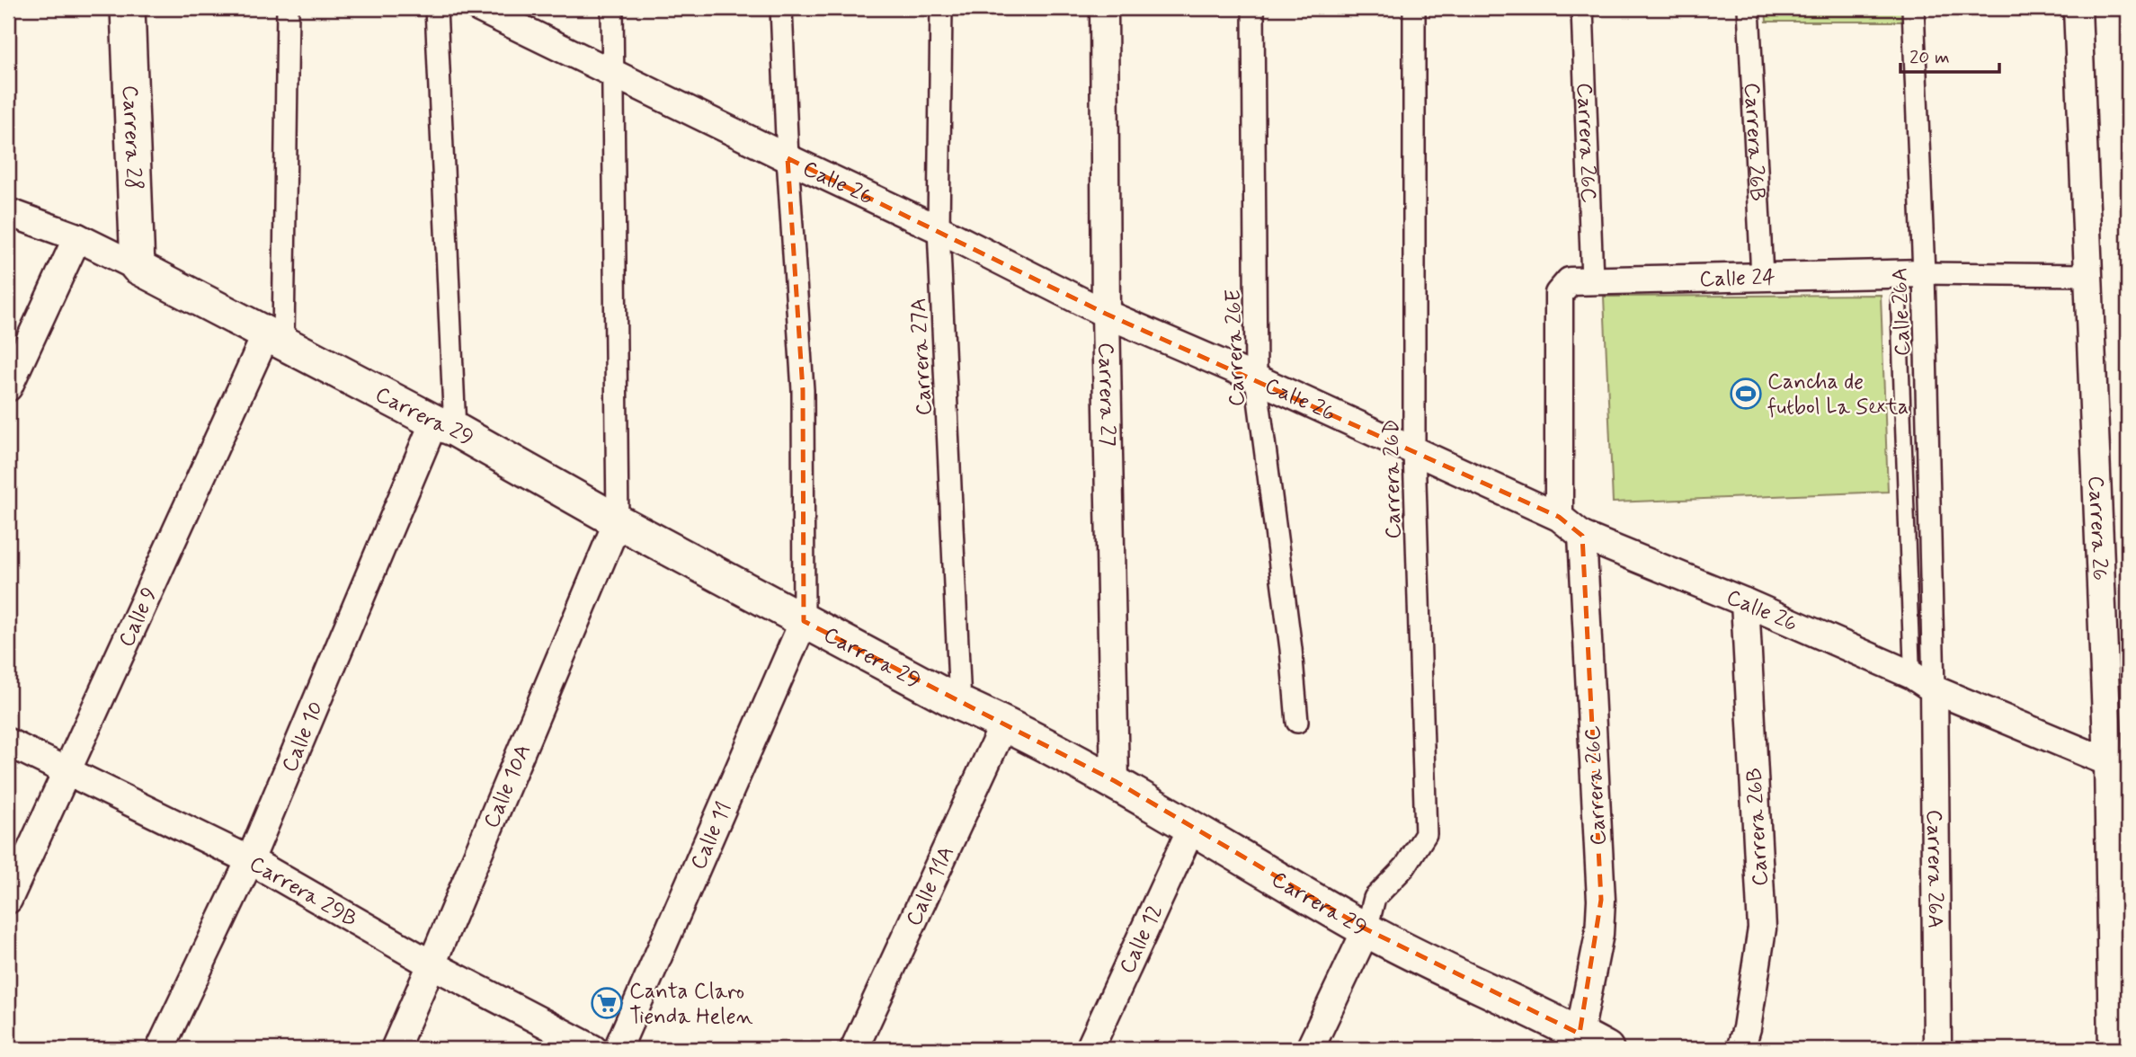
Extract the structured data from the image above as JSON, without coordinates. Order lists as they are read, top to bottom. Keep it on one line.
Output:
{"streets":{"street":["Carrera 28","Carrera 26B","Carrera 26C","Calle 26","Calle 24","Calle 26A","Carrera 26E","Carrera 27A","Carrera 27","Carrera 29","Carrera 26D","Carrera 26","Calle 9","Calle 10","Calle 10A","Calle 11","Carrera 26A","Calle 11A","Carrera 29B","Calle 12"]},"crossings":[["Carrera 28","Carrera 29"],["Carrera 26B","Calle 26"],["Carrera 26B","Calle 24"],["Carrera 26C","Calle 26"],["Carrera 26C","Calle 24"],["Carrera 26C","Carrera 29"],["Calle 26","Calle 24"],["Calle 26","Calle 26A"],["Calle 26","Carrera 26E"],["Calle 26","Carrera 27A"],["Calle 26","Carrera 27"],["Calle 26","Carrera 26D"],["Calle 26","Carrera 26"],["Calle 26","Carrera 26A"],["Calle 24","Calle 26A"],["Calle 26A","Carrera 26A"],["Carrera 27A","Carrera 29"],["Carrera 27","Carrera 29"],["Carrera 29","Carrera 26D"],["Carrera 29","Calle 9"],["Carrera 29","Calle 10"],["Carrera 29","Calle 10A"],["Carrera 29","Calle 11"],["Carrera 29","Calle 11A"],["Carrera 29","Calle 12"],["Calle 9","Carrera 29B"],["Calle 10","Carrera 29B"],["Calle 10A","Carrera 29B"]],"places":{"sports":["Cancha de futbol La Sexta"],"supermarket":["Canta Claro Tienda Helen"]},"scale_bar":"20 m"}
